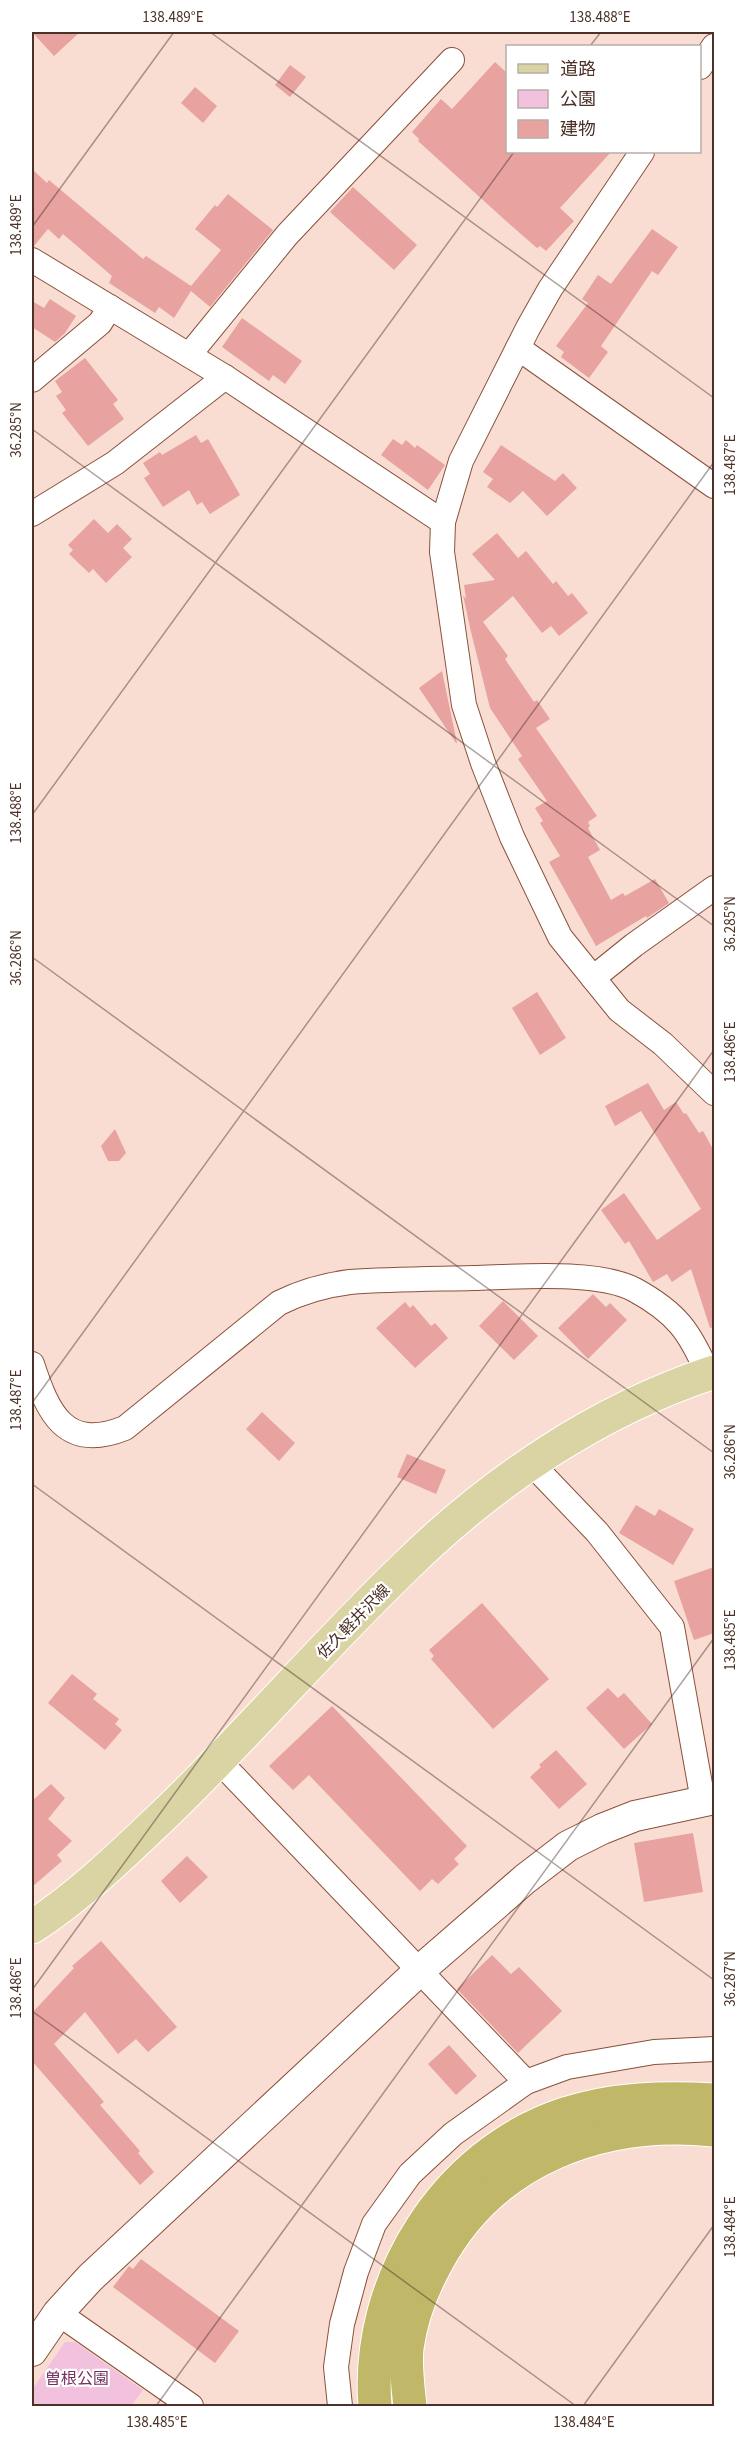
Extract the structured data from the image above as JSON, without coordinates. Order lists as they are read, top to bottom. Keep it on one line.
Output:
{"streets":{"main road":["佐久軽井沢線"]},"parks":["曽根公園"],"legend":["道路","公園","建物"],"coordinates":["138.489°E","138.488°E","36.285°N","138.487°E","36.286°N","138.486°E","138.485°E","36.287°N","138.484°E"]}
